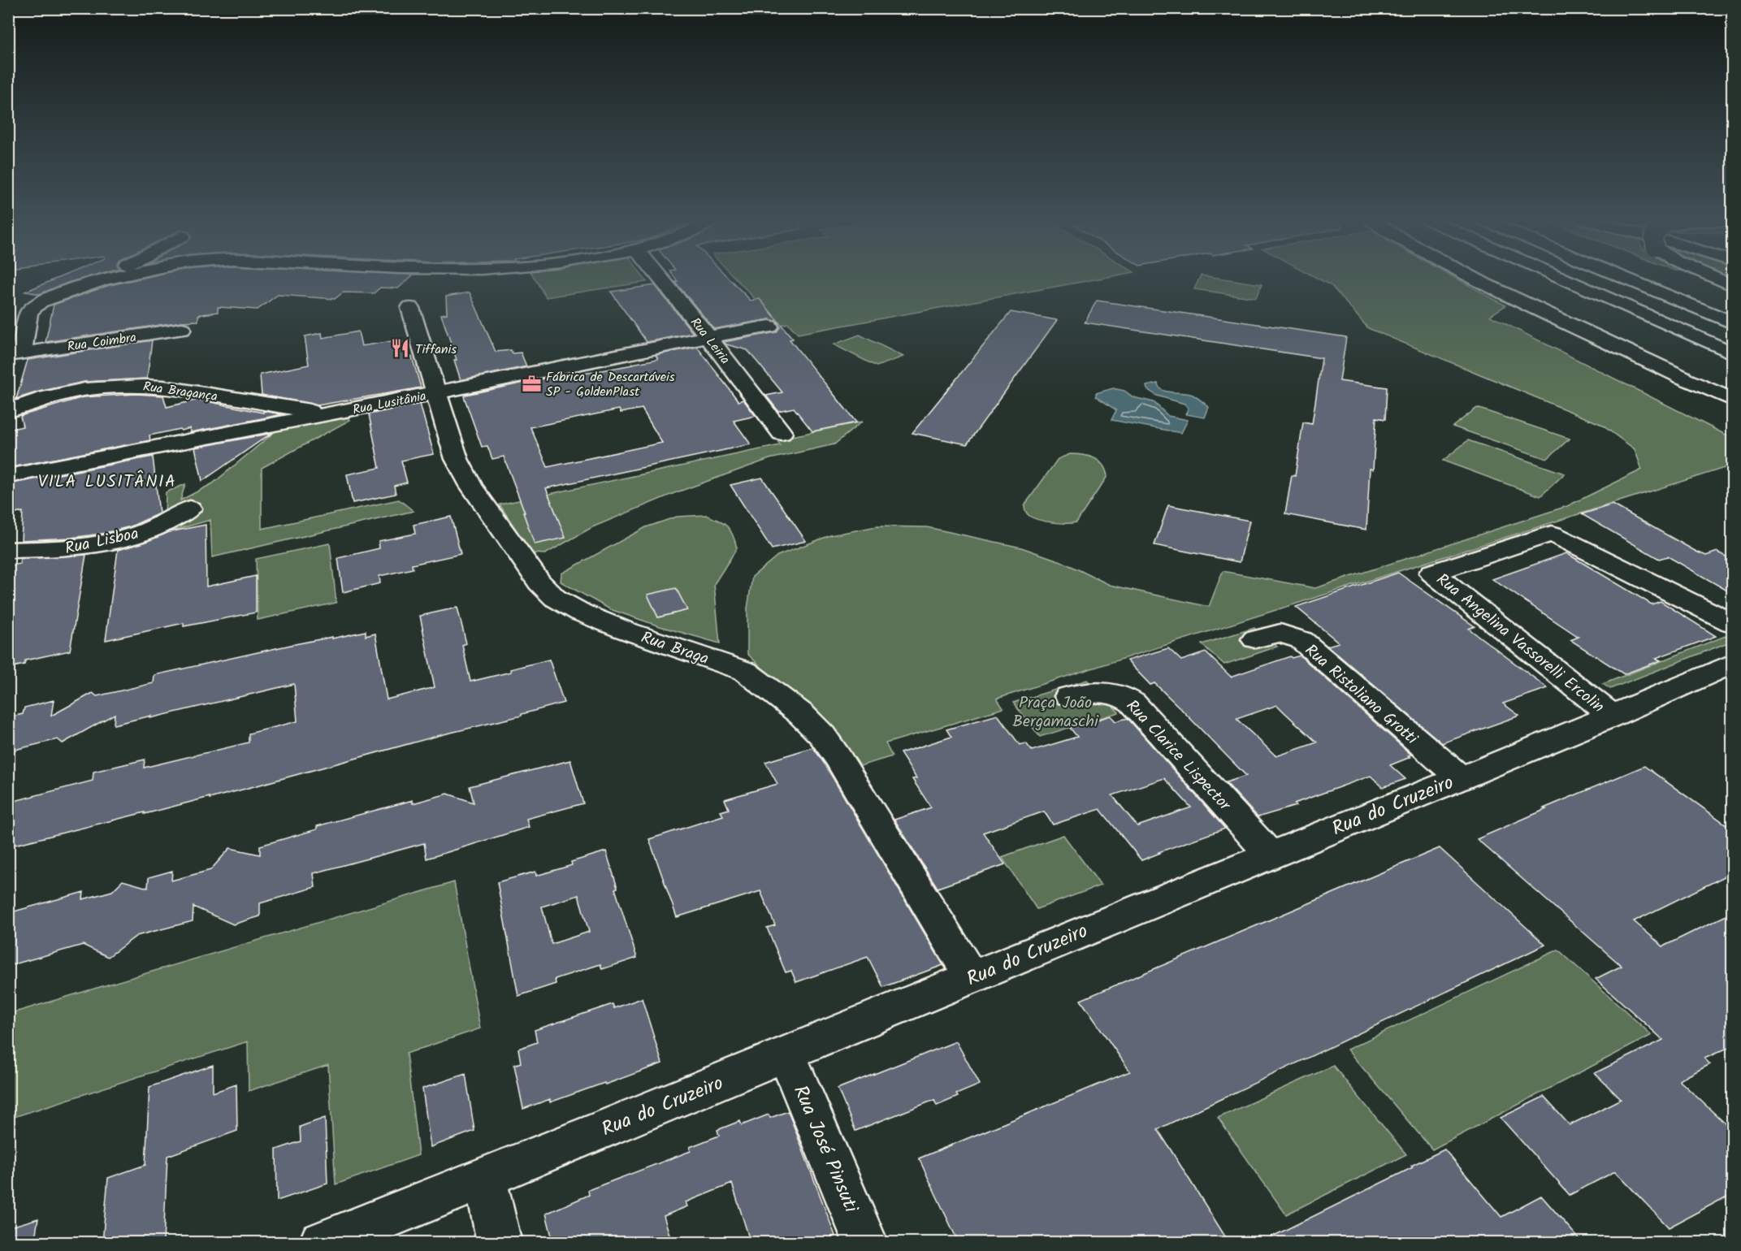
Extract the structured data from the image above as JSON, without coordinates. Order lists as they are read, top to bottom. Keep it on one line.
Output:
{"streets":{"main road":["Rua Leiria","Rua Coimbra","Rua Bragança","Rua Lusitânia","Rua Lisboa","Rua Angelina Vassorelli Ercolin","Rua Braga","Rua Ristoliano Grotti","Rua Clarice Lispector","Rua do Cruzeiro","Rua José Pinsuti"]},"crossings":[["Rua Leiria","Rua Lusitânia"],["Rua Bragança","Rua Lusitânia"],["Rua Lusitânia","Rua Braga"],["Rua Angelina Vassorelli Ercolin","Rua do Cruzeiro"],["Rua Braga","Rua do Cruzeiro"],["Rua Ristoliano Grotti","Rua do Cruzeiro"],["Rua Clarice Lispector","Rua do Cruzeiro"],["Rua do Cruzeiro","Rua José Pinsuti"]],"districts":["VILA LUSITÂNIA"],"parks":["Praça João Bergamaschi"],"places":{"restaurant":["Tiffanis"],"office":["Fábrica de Descartáveis SP - GoldenPlast"]}}
